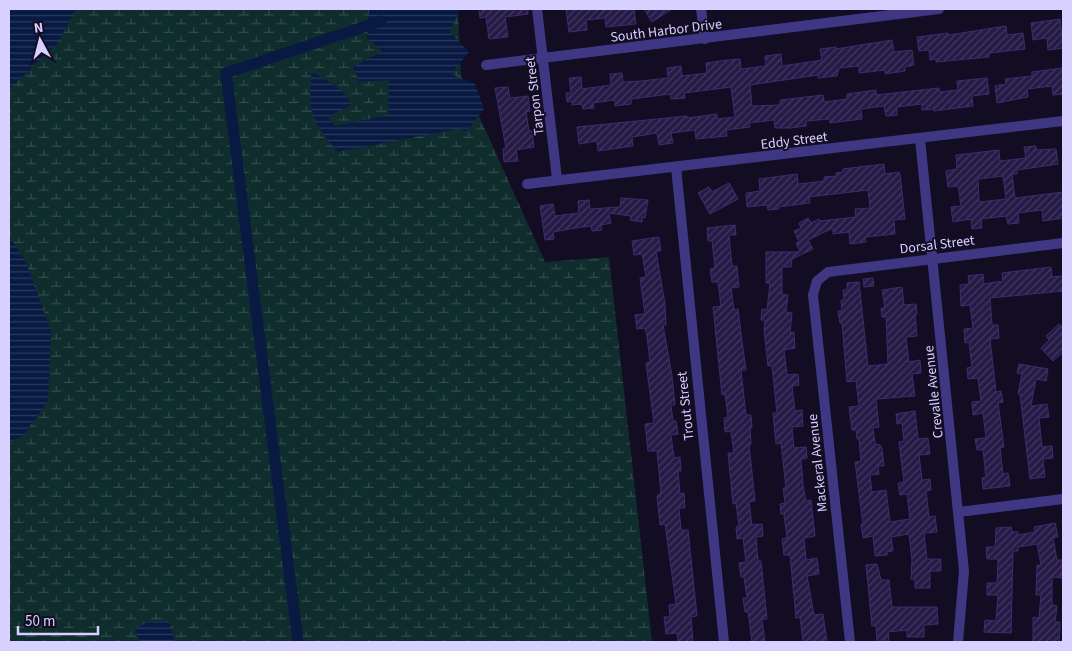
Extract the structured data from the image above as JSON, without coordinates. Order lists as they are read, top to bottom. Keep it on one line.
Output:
{"streets":{"street":["South Harbor Drive","Tarpon Street","Eddy Street","Dorsal Street","Crevalle Avenue","Trout Street","Mackeral Avenue"]},"crossings":[["South Harbor Drive","Tarpon Street"],["Tarpon Street","Eddy Street"],["Eddy Street","Crevalle Avenue"],["Eddy Street","Trout Street"],["Dorsal Street","Crevalle Avenue"],["Dorsal Street","Mackeral Avenue"]],"scale_bar":"50 m","north":"top"}
